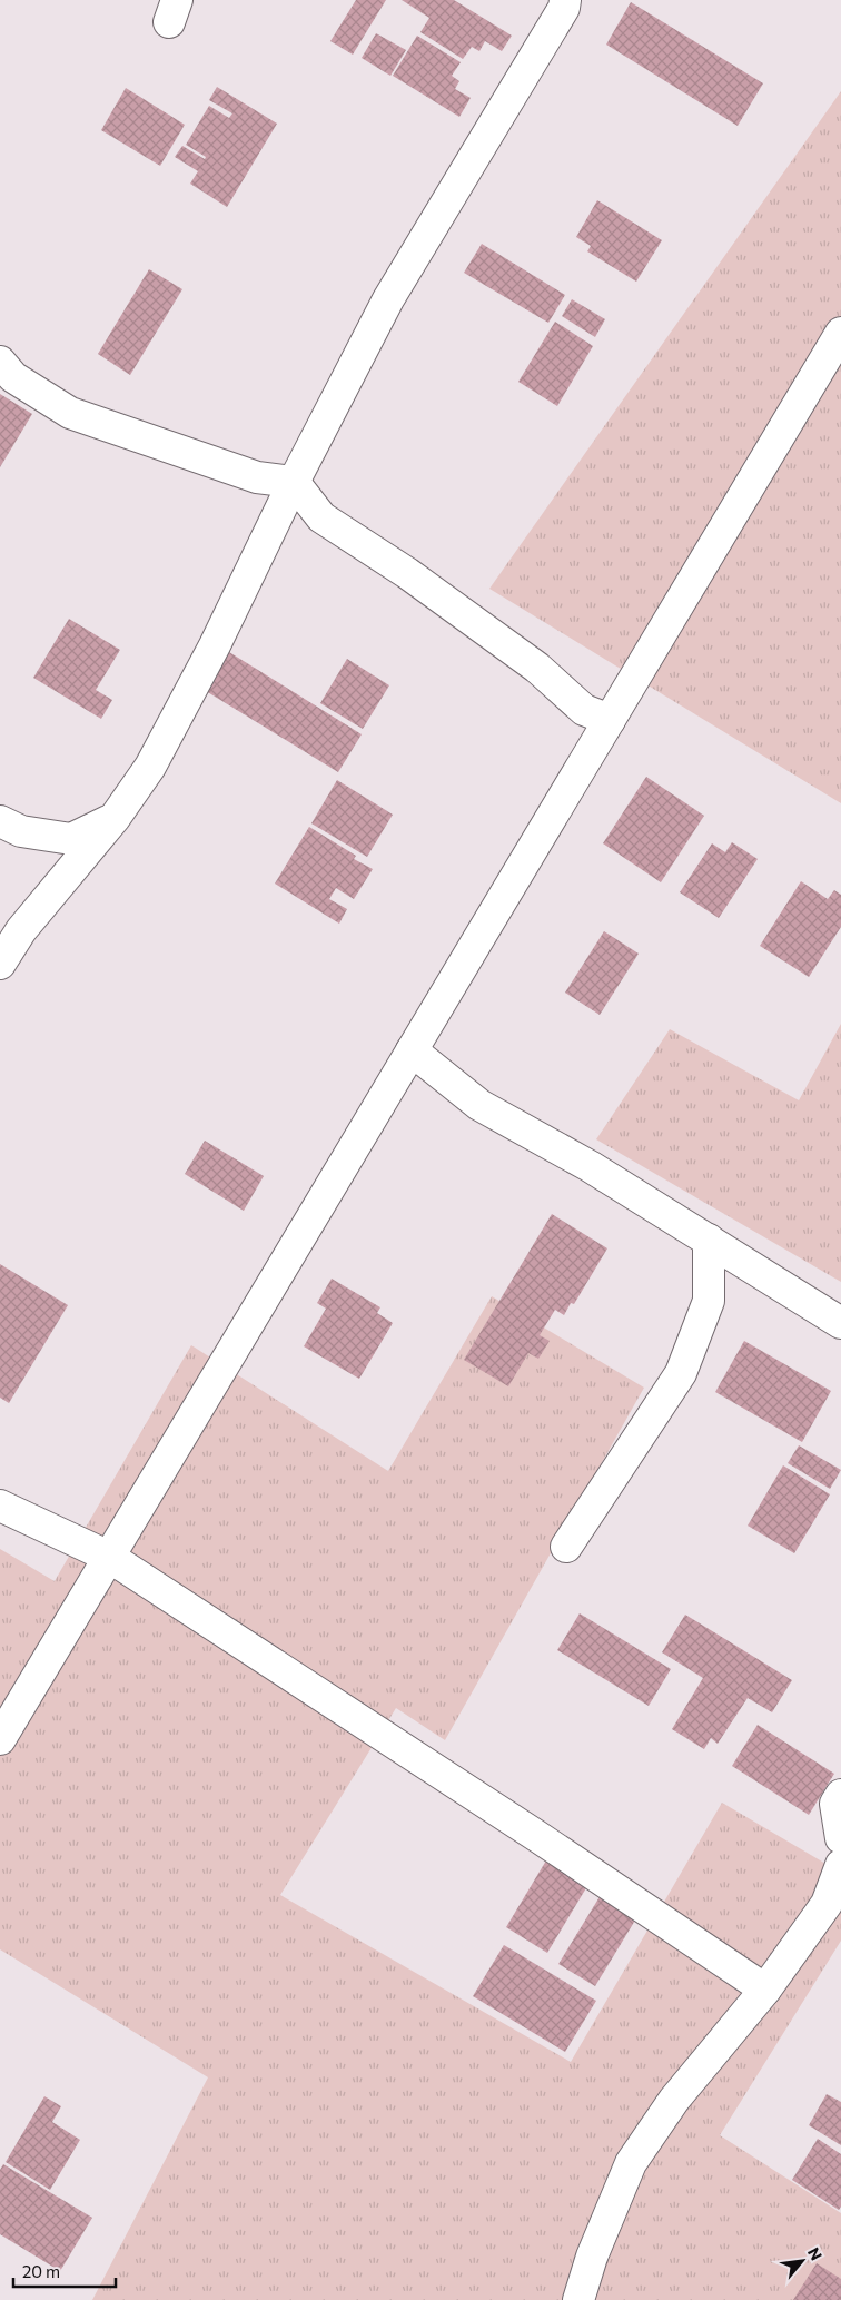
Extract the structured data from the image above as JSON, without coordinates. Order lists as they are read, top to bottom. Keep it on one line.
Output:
{"scale_bar":"20 m","north":"top right"}
